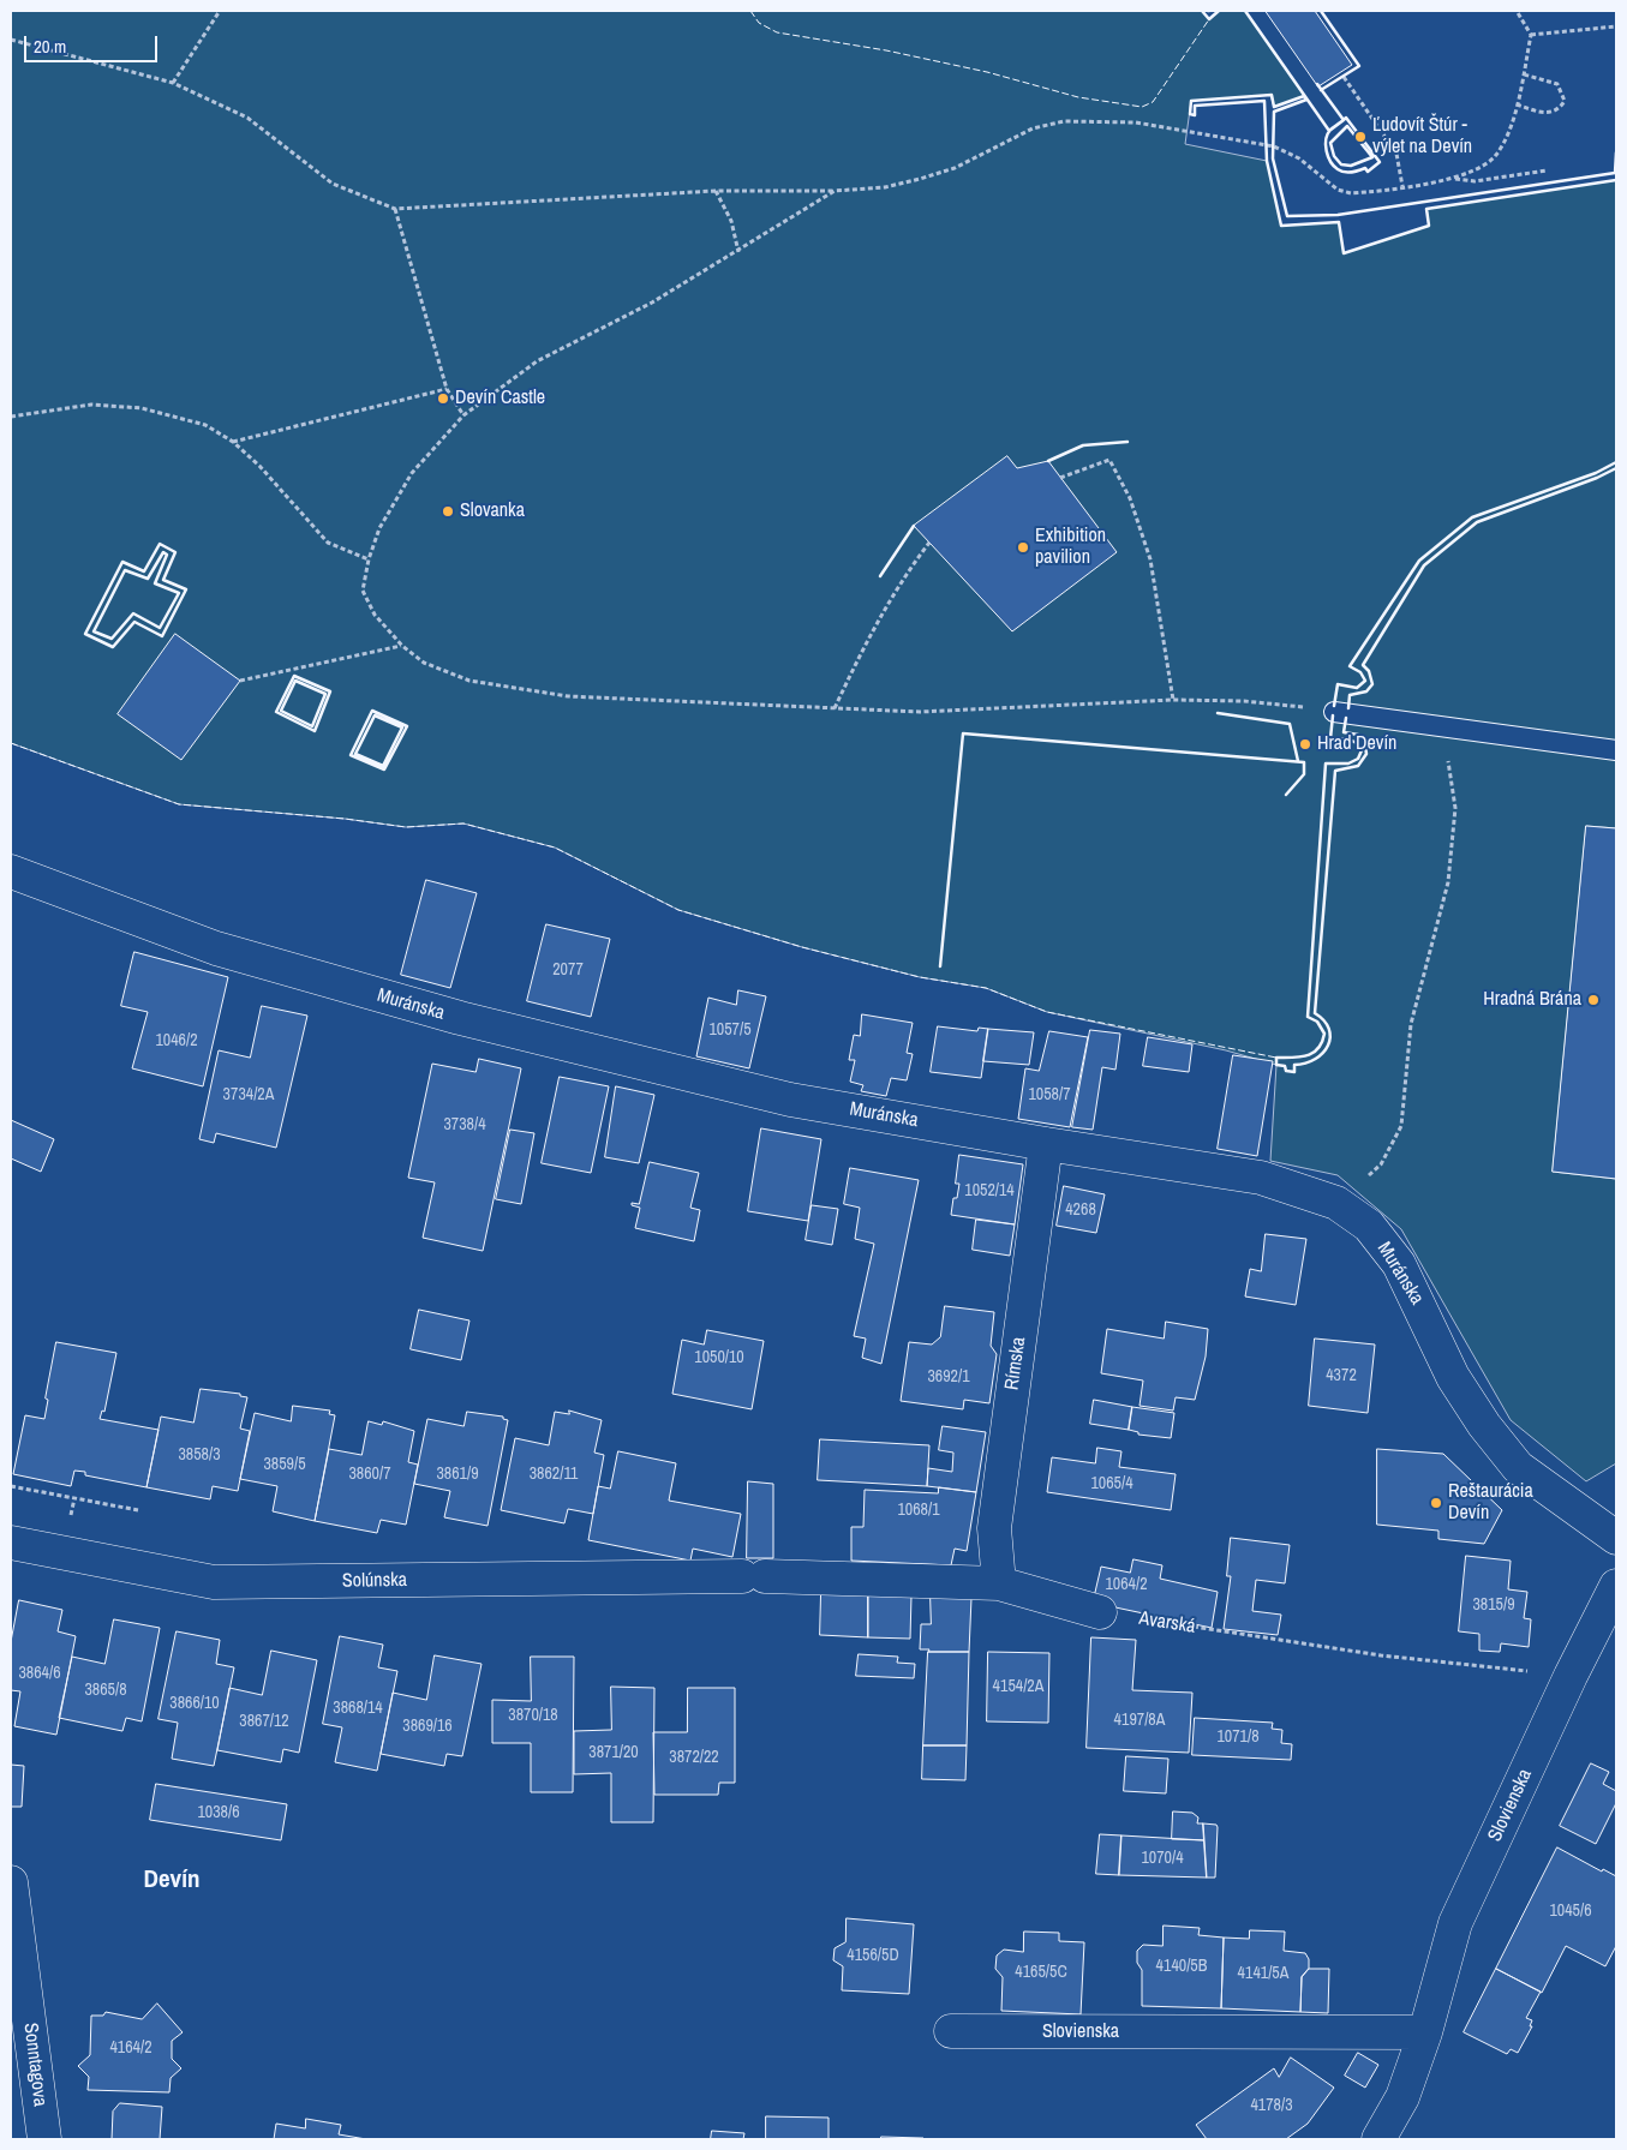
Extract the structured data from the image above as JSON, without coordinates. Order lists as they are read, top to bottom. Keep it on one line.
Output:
{"streets":{"street":["Muránska","Rímska","Solúnska","Slovienska","Sonntagova"],"path":["Avarská"]},"crossings":[["Muránska","Rímska"],["Rímska","Solúnska"],["Avarská","Slovienska"]],"districts":["Devín"],"places":["Ľudovít Štúr - výlet na Devín","Devín Castle","Slovanka","Exhibition pavilion","Hrad Devín","Hradná Brána","Reštaurácia Devín"],"house_numbers":["2077","1057/5","1046/2","3734/2A","1058/7","3738/4","1052/14","4268","1050/10","4372","3692/1","3858/3","3859/5","3860/7","3861/9","3862/11","1065/4","1068/1","1064/2","3815/9","3864/6","4154/2A","3865/8","3866/10","3868/14","3870/18","4197/8A","3867/12","3869/16","1071/8","3871/20","3872/22","1038/6","1070/4","1045/6","4156/5D","4140/5B","4165/5C","4141/5A","4164/2","4178/3"],"scale_bar":"20 m"}
